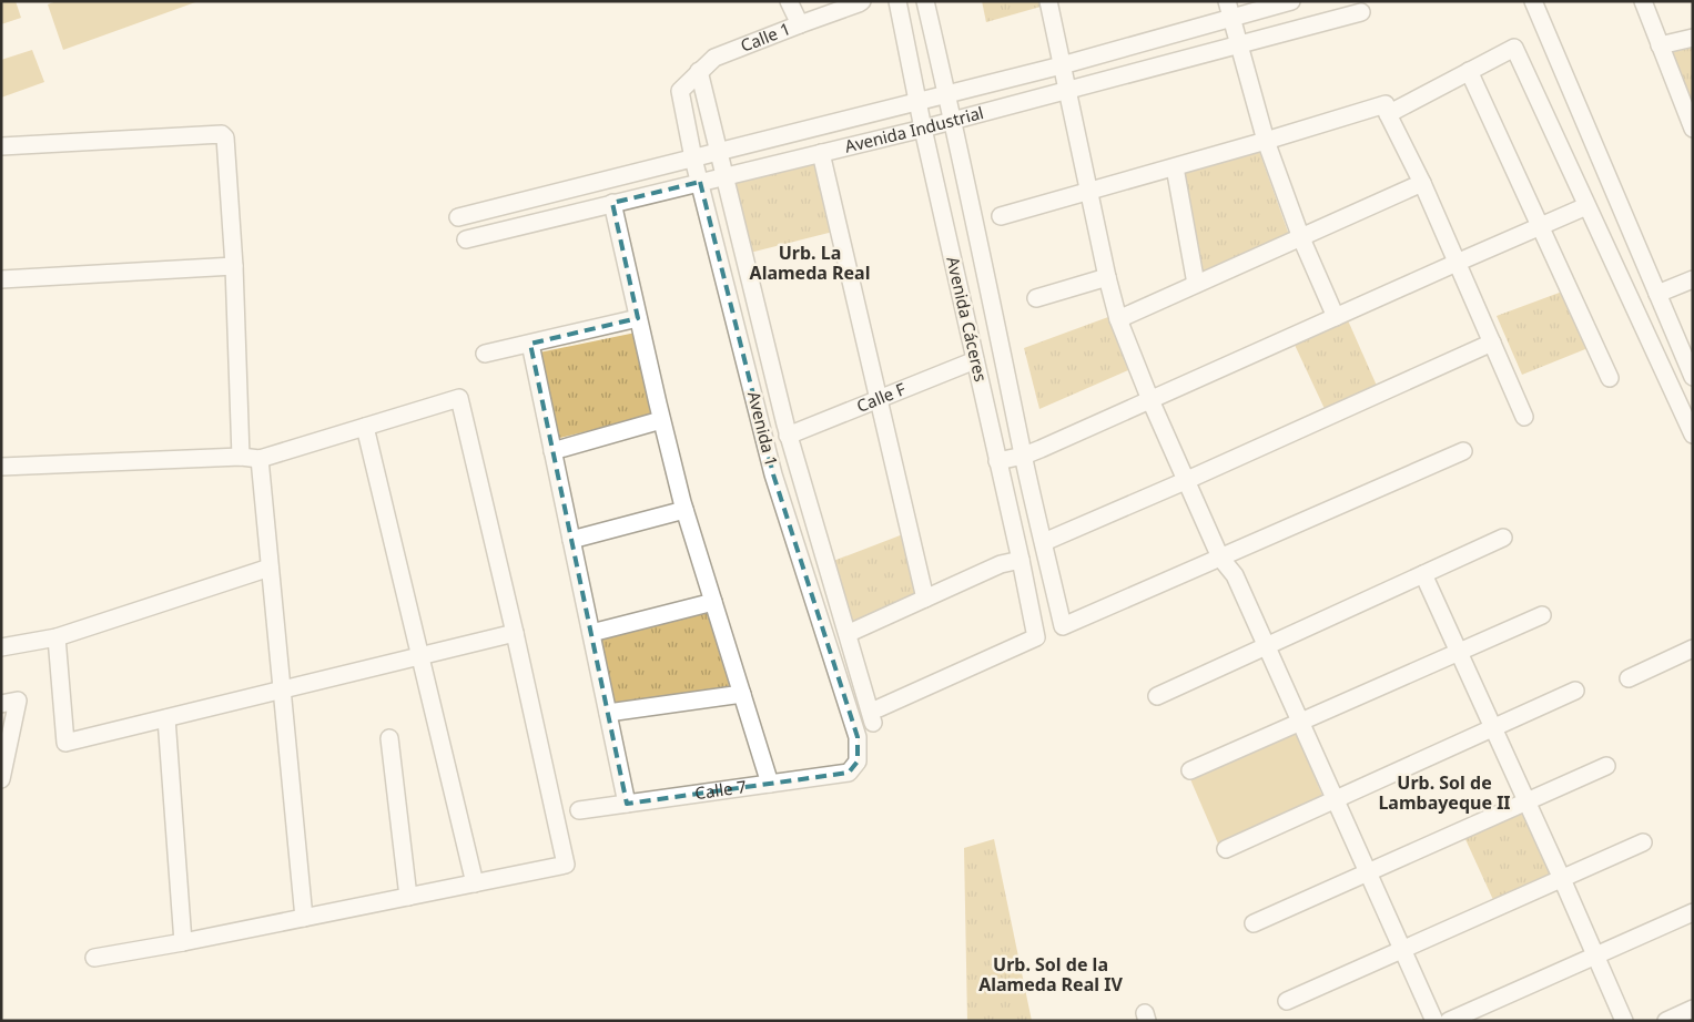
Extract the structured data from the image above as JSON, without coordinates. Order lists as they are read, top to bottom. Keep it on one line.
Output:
{"streets":{"street":["Calle 1","Avenida Industrial","Avenida Cáceres","Calle F","Avenida 1","Calle 7"]},"crossings":[["Calle 1","Avenida 1"],["Avenida Industrial","Avenida Cáceres"],["Avenida Industrial","Avenida 1"],["Avenida Cáceres","Calle F"],["Avenida Cáceres","Avenida 1"],["Calle F","Avenida 1"],["Avenida 1","Calle 7"]],"districts":["Urb. La Alameda Real","Urb. Sol de Lambayeque II","Urb. Sol de la Alameda Real IV"]}
